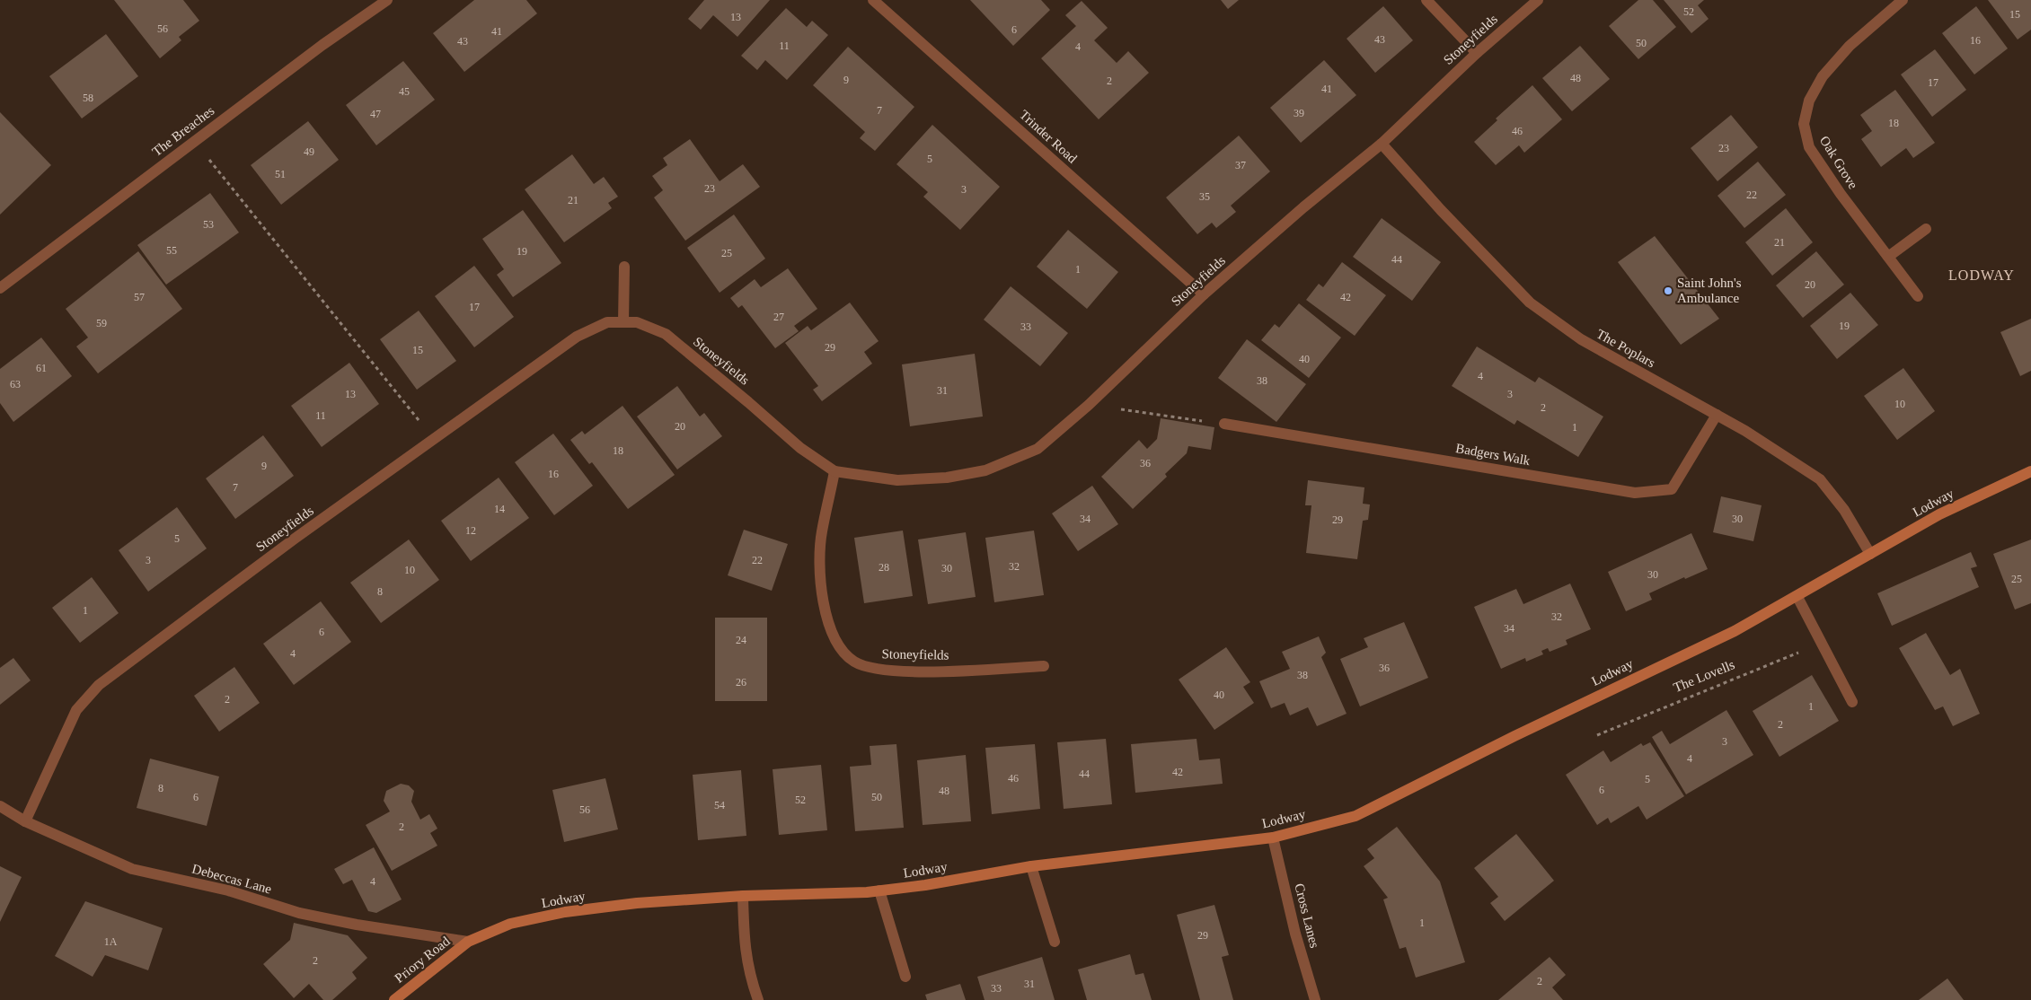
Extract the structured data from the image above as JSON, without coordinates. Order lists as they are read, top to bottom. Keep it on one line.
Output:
{"streets":{"street":["Stoneyfields","The Breaches","Trinder Road","Oak Grove","The Poplars","Badgers Walk","Lodway","Debeccas Lane","Cross Lanes","Priory Road"],"path":["The Lovells"]},"crossings":[["Stoneyfields","Trinder Road"],["Stoneyfields","The Poplars"],["Stoneyfields","Debeccas Lane"],["The Poplars","Badgers Walk"],["The Poplars","Lodway"],["Lodway","Debeccas Lane"],["Lodway","Cross Lanes"],["Lodway","Priory Road"],["Debeccas Lane","Priory Road"]],"districts":["LODWAY"],"places":["Saint John's Ambulance"],"house_numbers":["52","15","13","56","6","41","43","16","43","50","11","4","48","9","2","17","41","45","58","7","39","47","18","46","23","49","5","37","51","23","3","22","35","21","53","21","55","19","25","44","1","20","57","42","17","27","59","19","33","29","15","40","61","4","38","63","31","13","3","10","2","11","20","1","18","36","9","16","7","14","34","30","29","12","5","3","22","32","28","30","10","30","25","8","1","32","34","6","24","4","36","38","26","40","2","1","2","3","4","42","44","46","5","8","6","48","6","50","52","54","56","2","4","1","29","1A","2","2","31","33"]}
